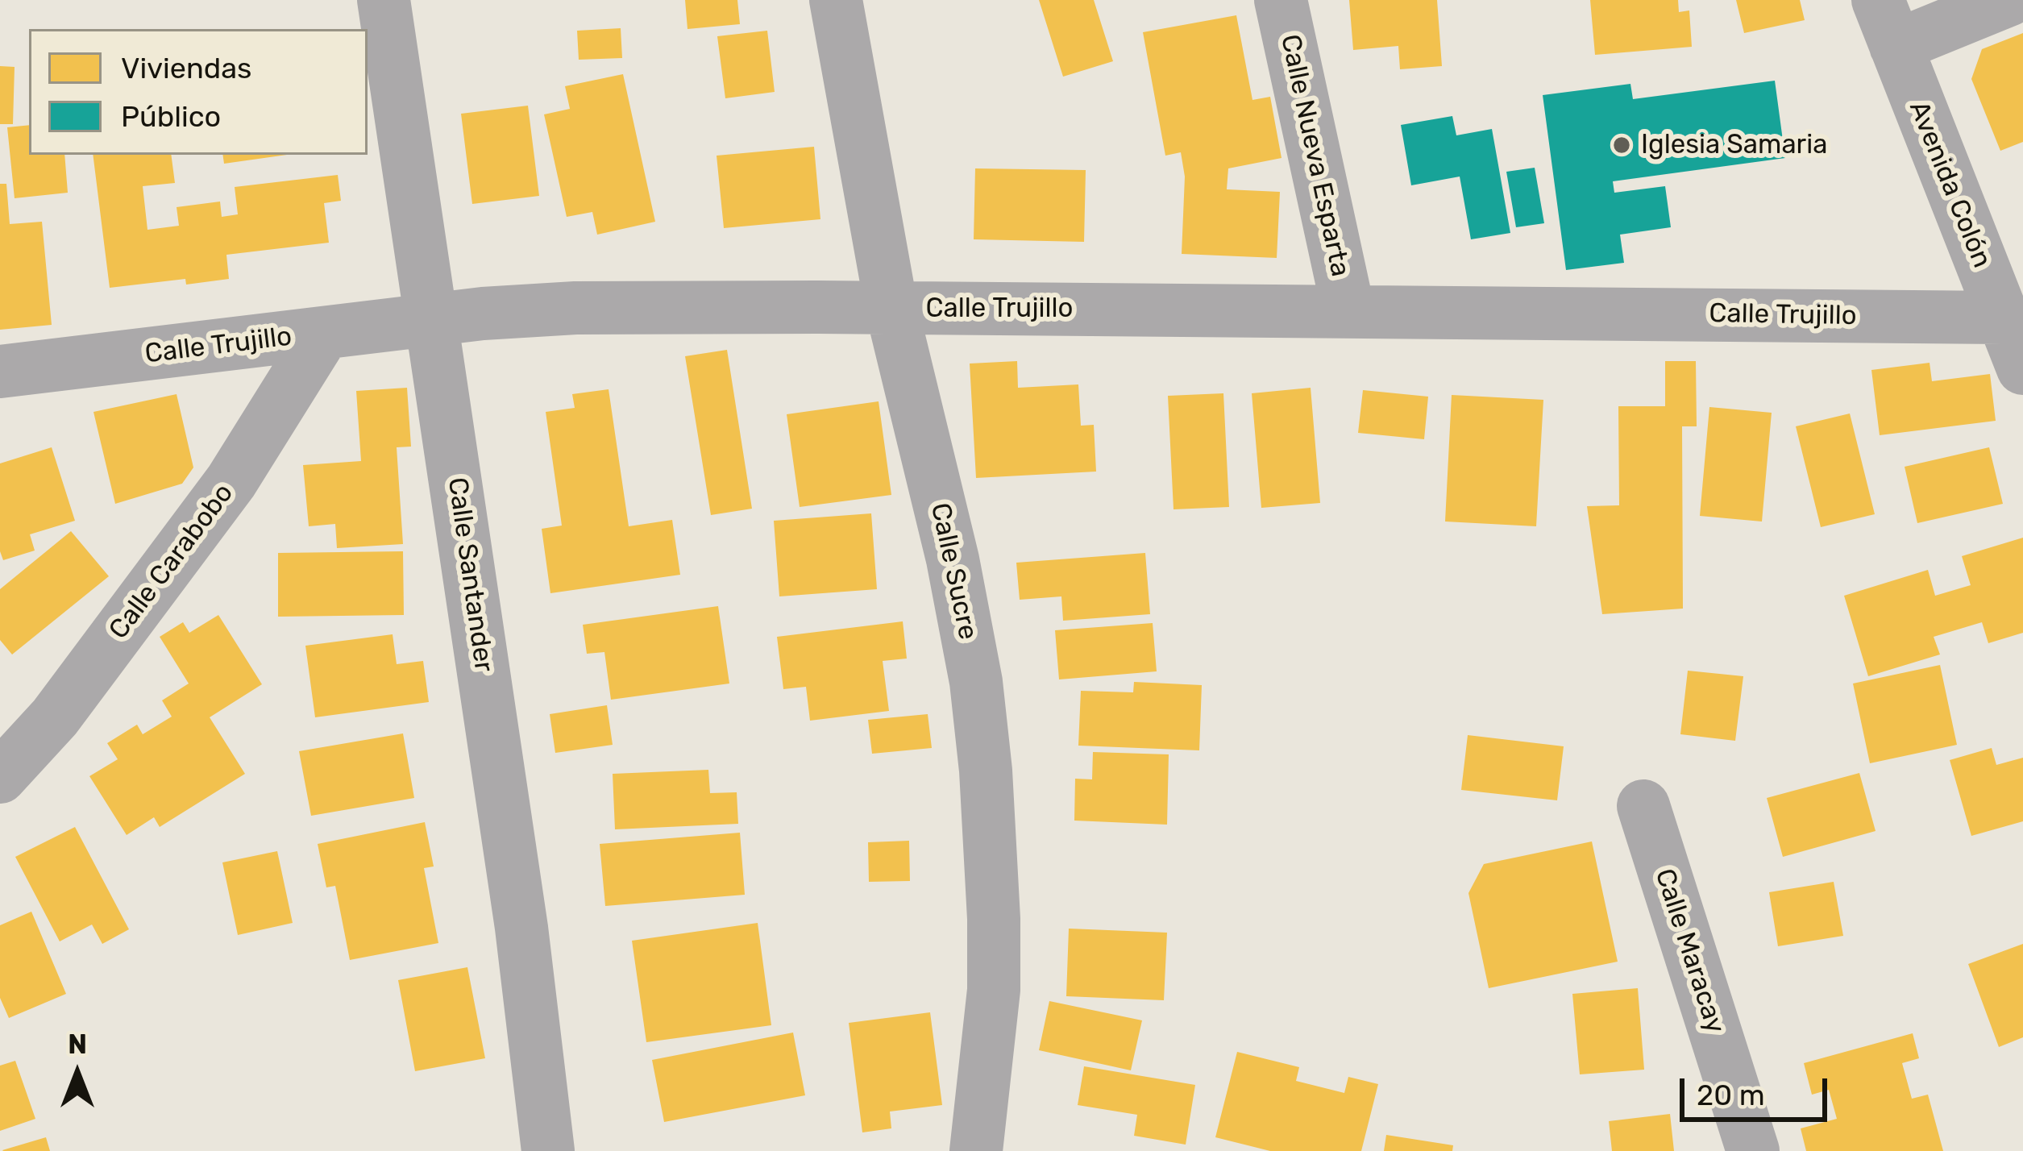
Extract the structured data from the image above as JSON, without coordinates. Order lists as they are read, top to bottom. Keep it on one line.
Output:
{"streets":{"street":["Calle Nueva Esparta","Avenida Colón","Calle Trujillo","Calle Carabobo","Calle Sucre","Calle Santander","Calle Maracay"]},"crossings":[["Calle Nueva Esparta","Calle Trujillo"],["Avenida Colón","Calle Trujillo"],["Calle Trujillo","Calle Carabobo"],["Calle Trujillo","Calle Sucre"],["Calle Trujillo","Calle Santander"]],"places":["Iglesia Samaria"],"legend":["Viviendas","Público"],"scale_bar":"20 m","north":"top"}
